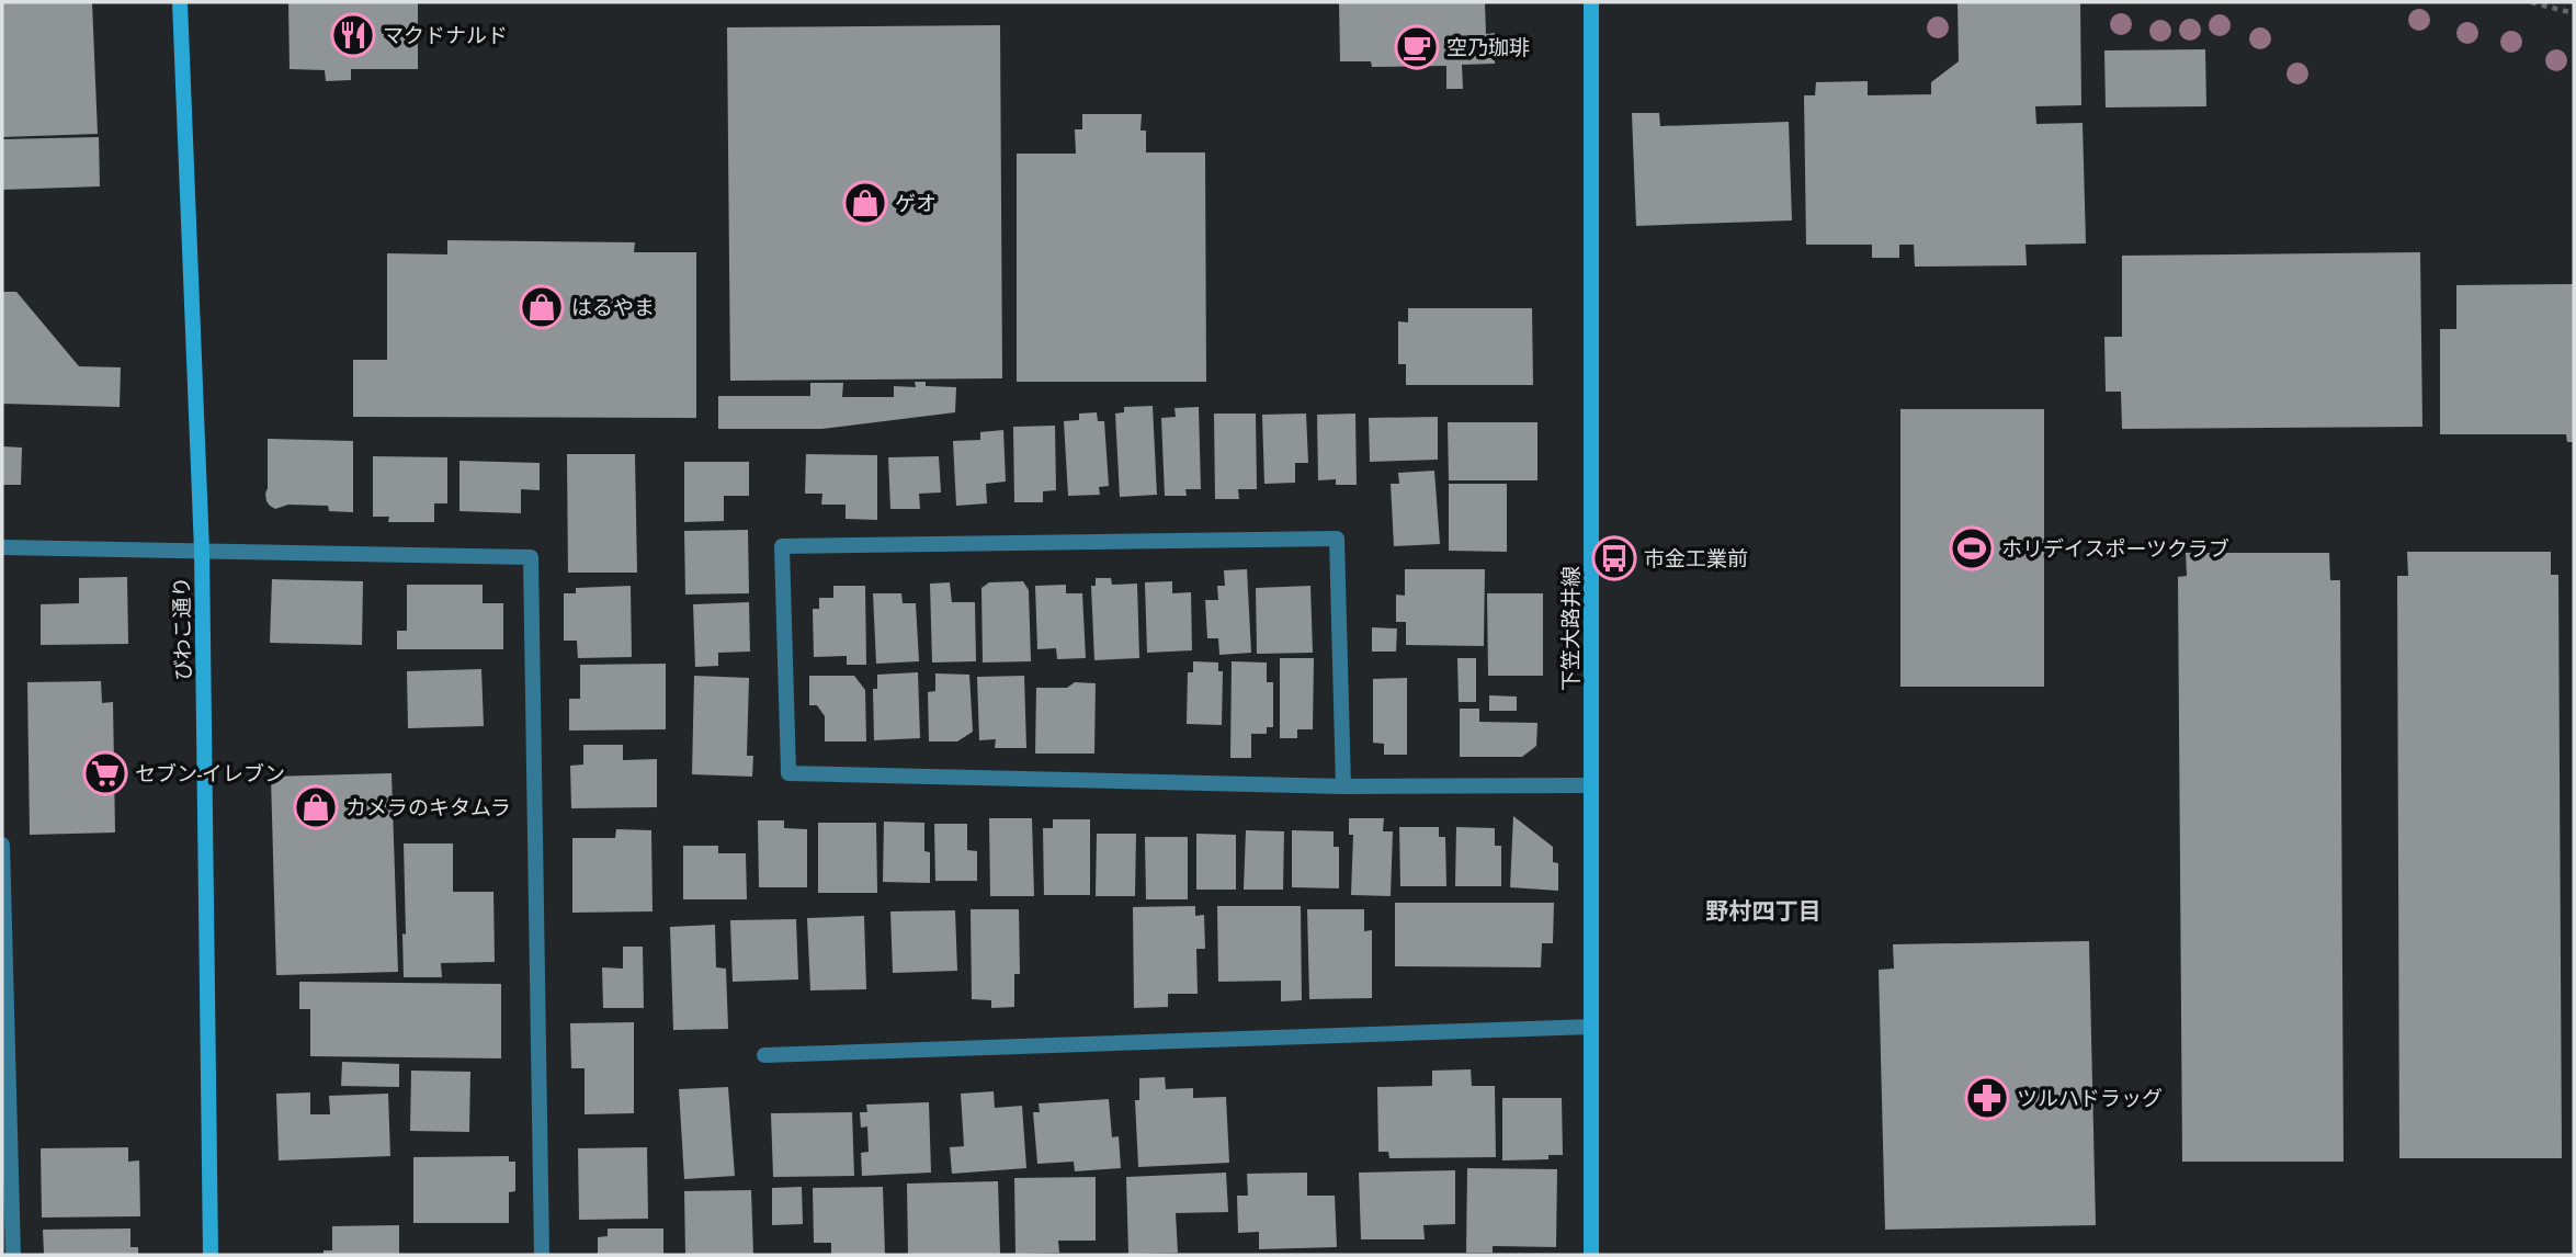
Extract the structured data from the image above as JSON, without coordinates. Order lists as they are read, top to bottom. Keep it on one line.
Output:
{"streets":{"main road":["びわこ通り","下笠大路井線"]},"districts":["野村四丁目"],"places":{"restaurant":["マクドナルド"],"cafe":["空乃珈琲"],"shop":["ゲオ","はるやま","カメラのキタムラ"],"sports":["ホリデイスポーツクラブ"],"bus stop":["市金工業前"],"supermarket":["セブン-イレブン"],"pharmacy":["ツルハドラッグ"]}}
